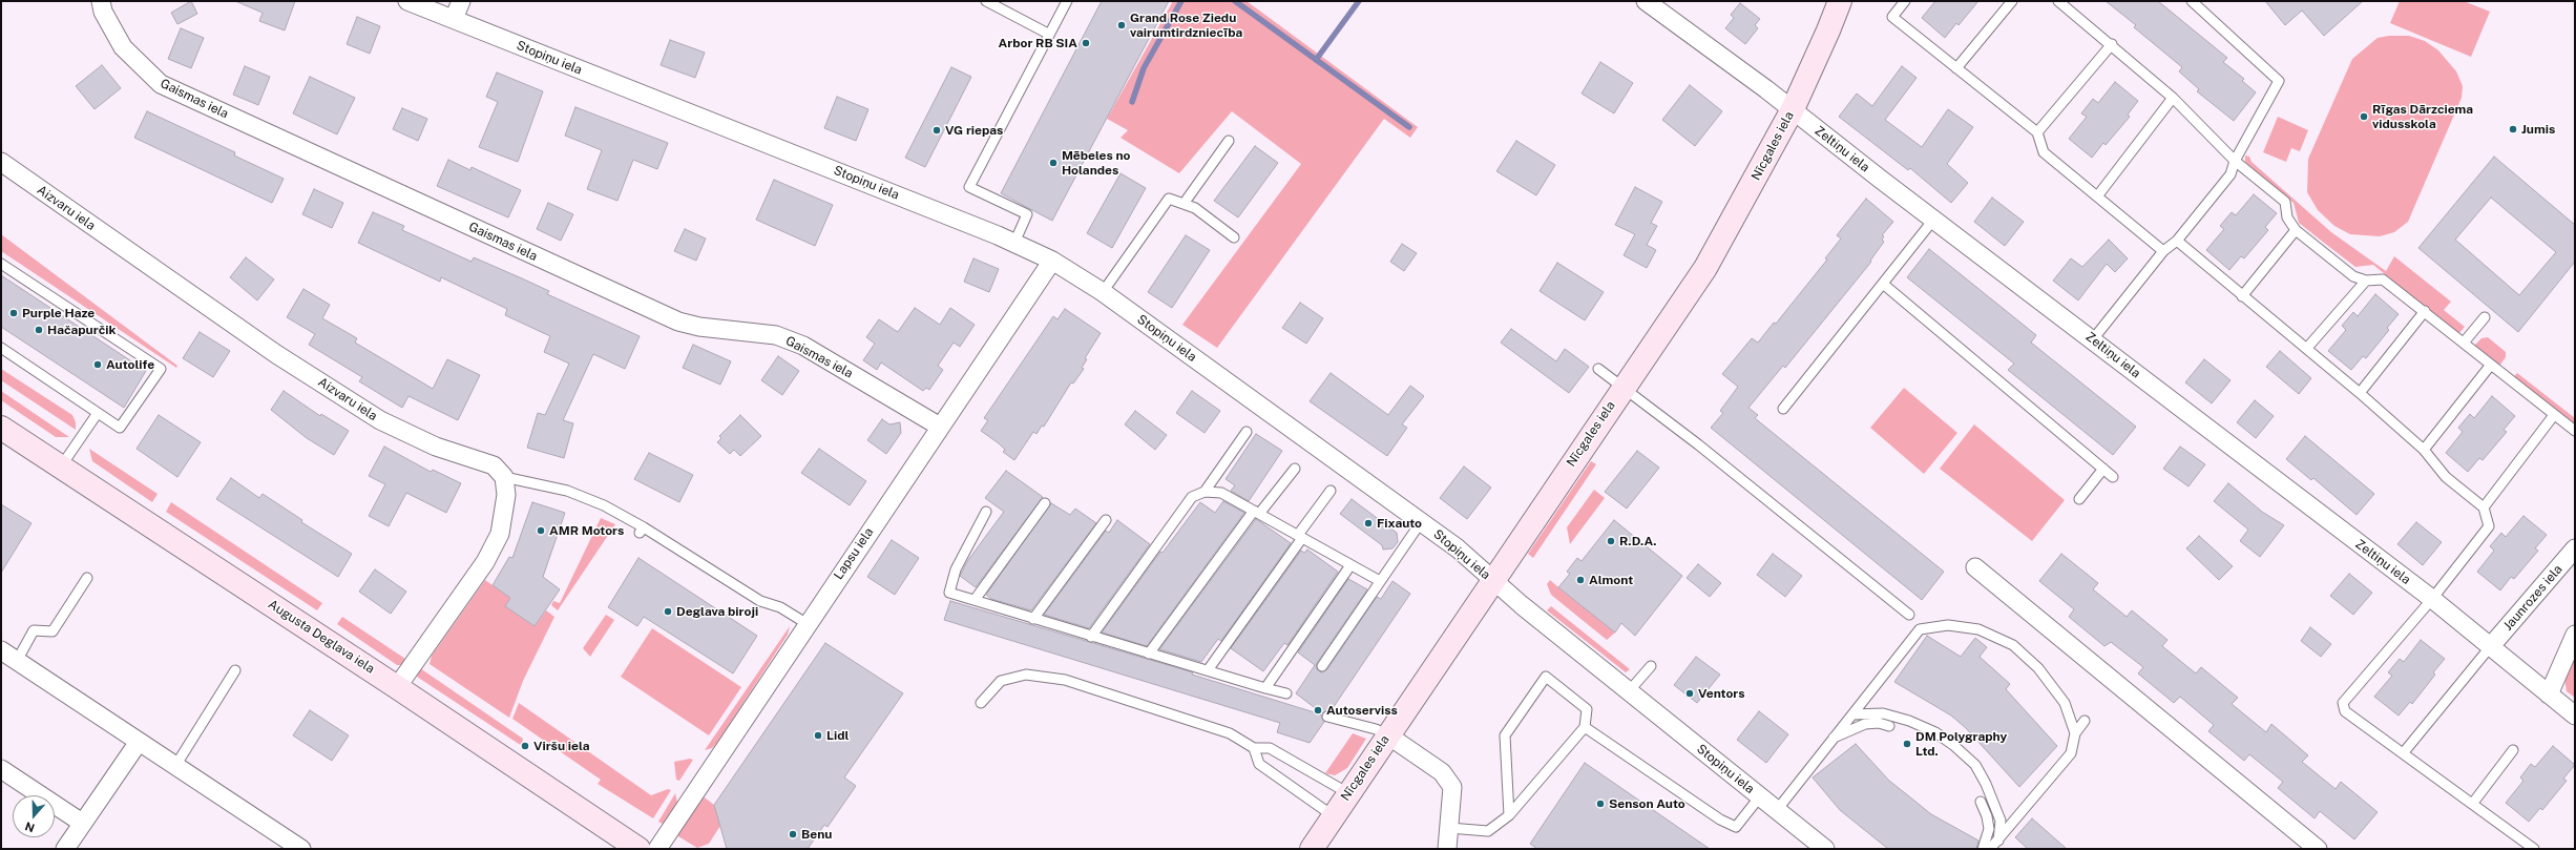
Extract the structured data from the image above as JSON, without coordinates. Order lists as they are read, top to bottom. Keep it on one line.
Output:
{"streets":{"street":["Stopiņu iela","Gaismas iela","Nīcgales iela","Zeltiņu iela","Aizvaru iela","Lapsu iela","Jaunrozes iela","Augusta Deglava iela"]},"crossings":[["Stopiņu iela","Nīcgales iela"],["Stopiņu iela","Lapsu iela"],["Gaismas iela","Lapsu iela"],["Nīcgales iela","Zeltiņu iela"],["Zeltiņu iela","Jaunrozes iela"]],"places":["Grand Rose Ziedu vairumtirdzniecība","Arbor RB SIA","Rīgas Dārzciema vidusskola","Jumis","VG riepas","Mēbeles no Holandes","Purple Haze","Hačapurčik","Autolife","Fixauto","AMR Motors","R.D.A.","Almont","Deglava biroji","Ventors","Autoserviss","Lidl","DM Polygraphy Ltd.","Viršu iela","Senson Auto","Benu"],"north":"bottom"}
